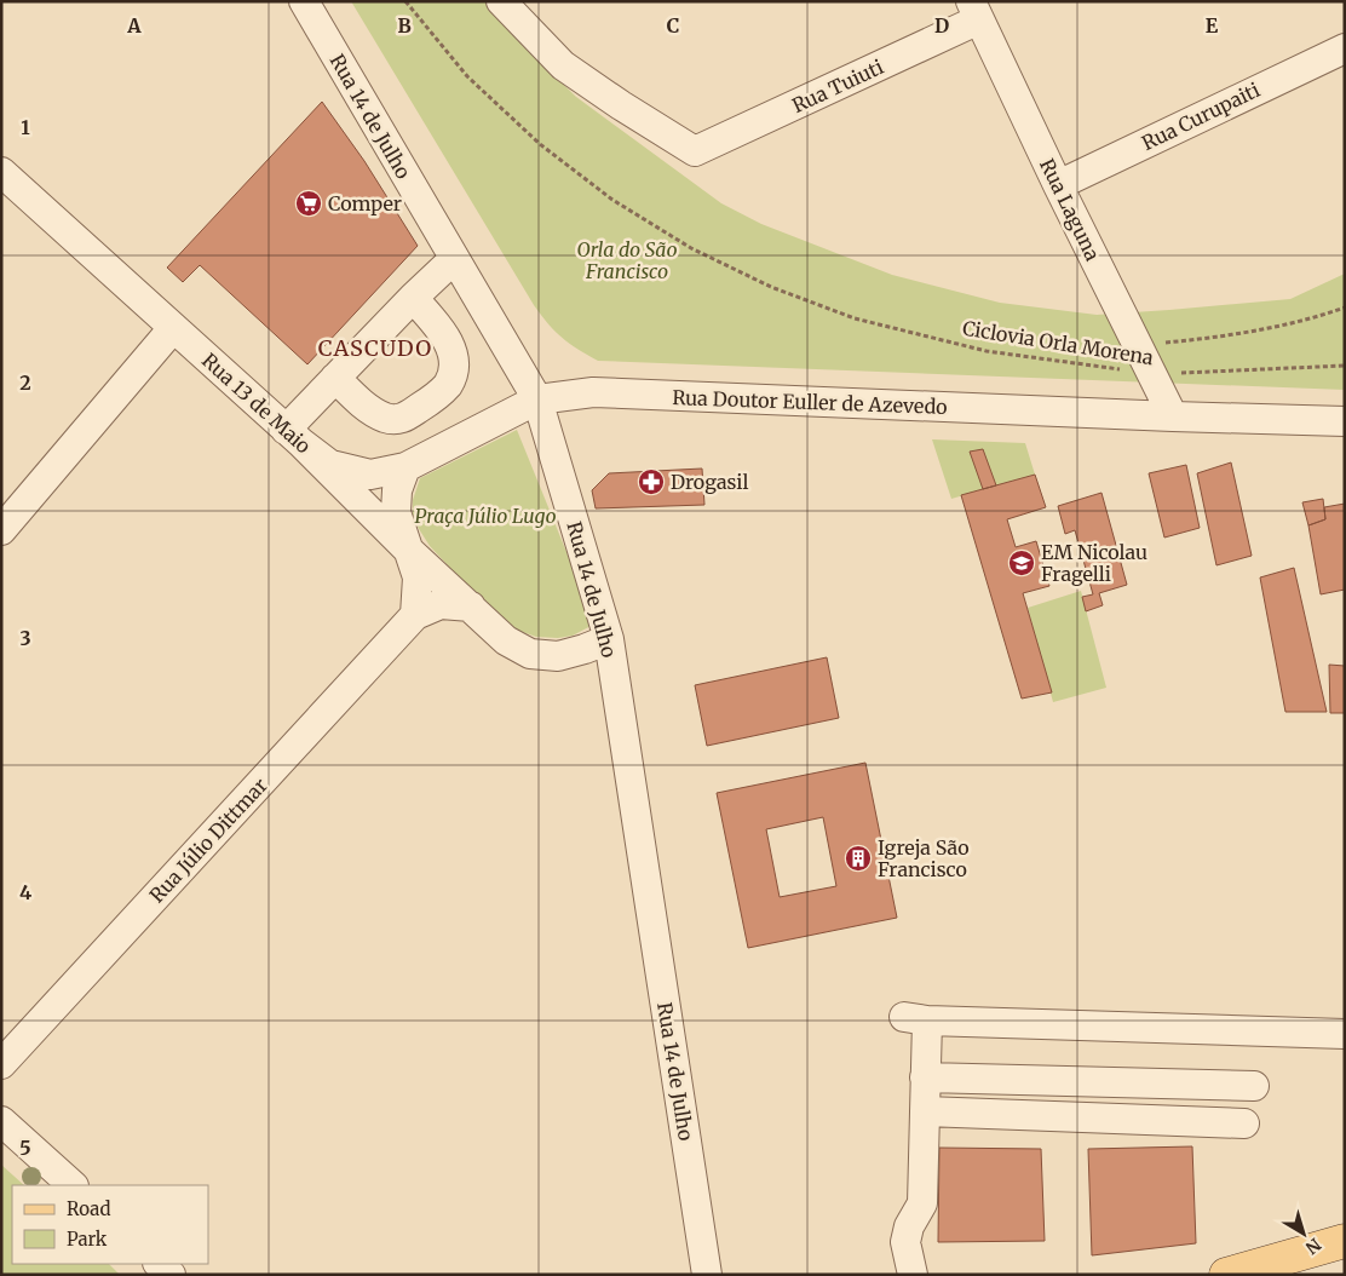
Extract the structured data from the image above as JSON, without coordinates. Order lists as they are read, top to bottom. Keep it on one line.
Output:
{"streets":{"street":["Rua Tuiuti","Rua 14 de Julho","Rua Curupaiti","Rua Laguna","Rua Doutor Euller de Azevedo","Rua 13 de Maio","Rua Júlio Dittmar"],"path":["Ciclovia Orla Morena"]},"crossings":[["Rua Tuiuti","Rua Laguna"],["Rua 14 de Julho","Rua Doutor Euller de Azevedo"],["Rua 14 de Julho","Rua 13 de Maio"],["Rua Curupaiti","Rua Laguna"],["Rua Laguna","Ciclovia Orla Morena"],["Rua Laguna","Rua Doutor Euller de Azevedo"],["Rua Doutor Euller de Azevedo","Rua 13 de Maio"],["Rua 13 de Maio","Rua Júlio Dittmar"]],"districts":["CASCUDO"],"parks":["Orla do São Francisco","Praça Júlio Lugo"],"places":{"supermarket":["Comper"],"pharmacy":["Drogasil"],"school or university":["EM Nicolau Fragelli"],"building":["Igreja São Francisco"]},"legend":["Road","Park"],"north":"bottom right","grid":{"columns":["A","B","C","D","E"],"rows":["1","2","3","4","5"]}}
